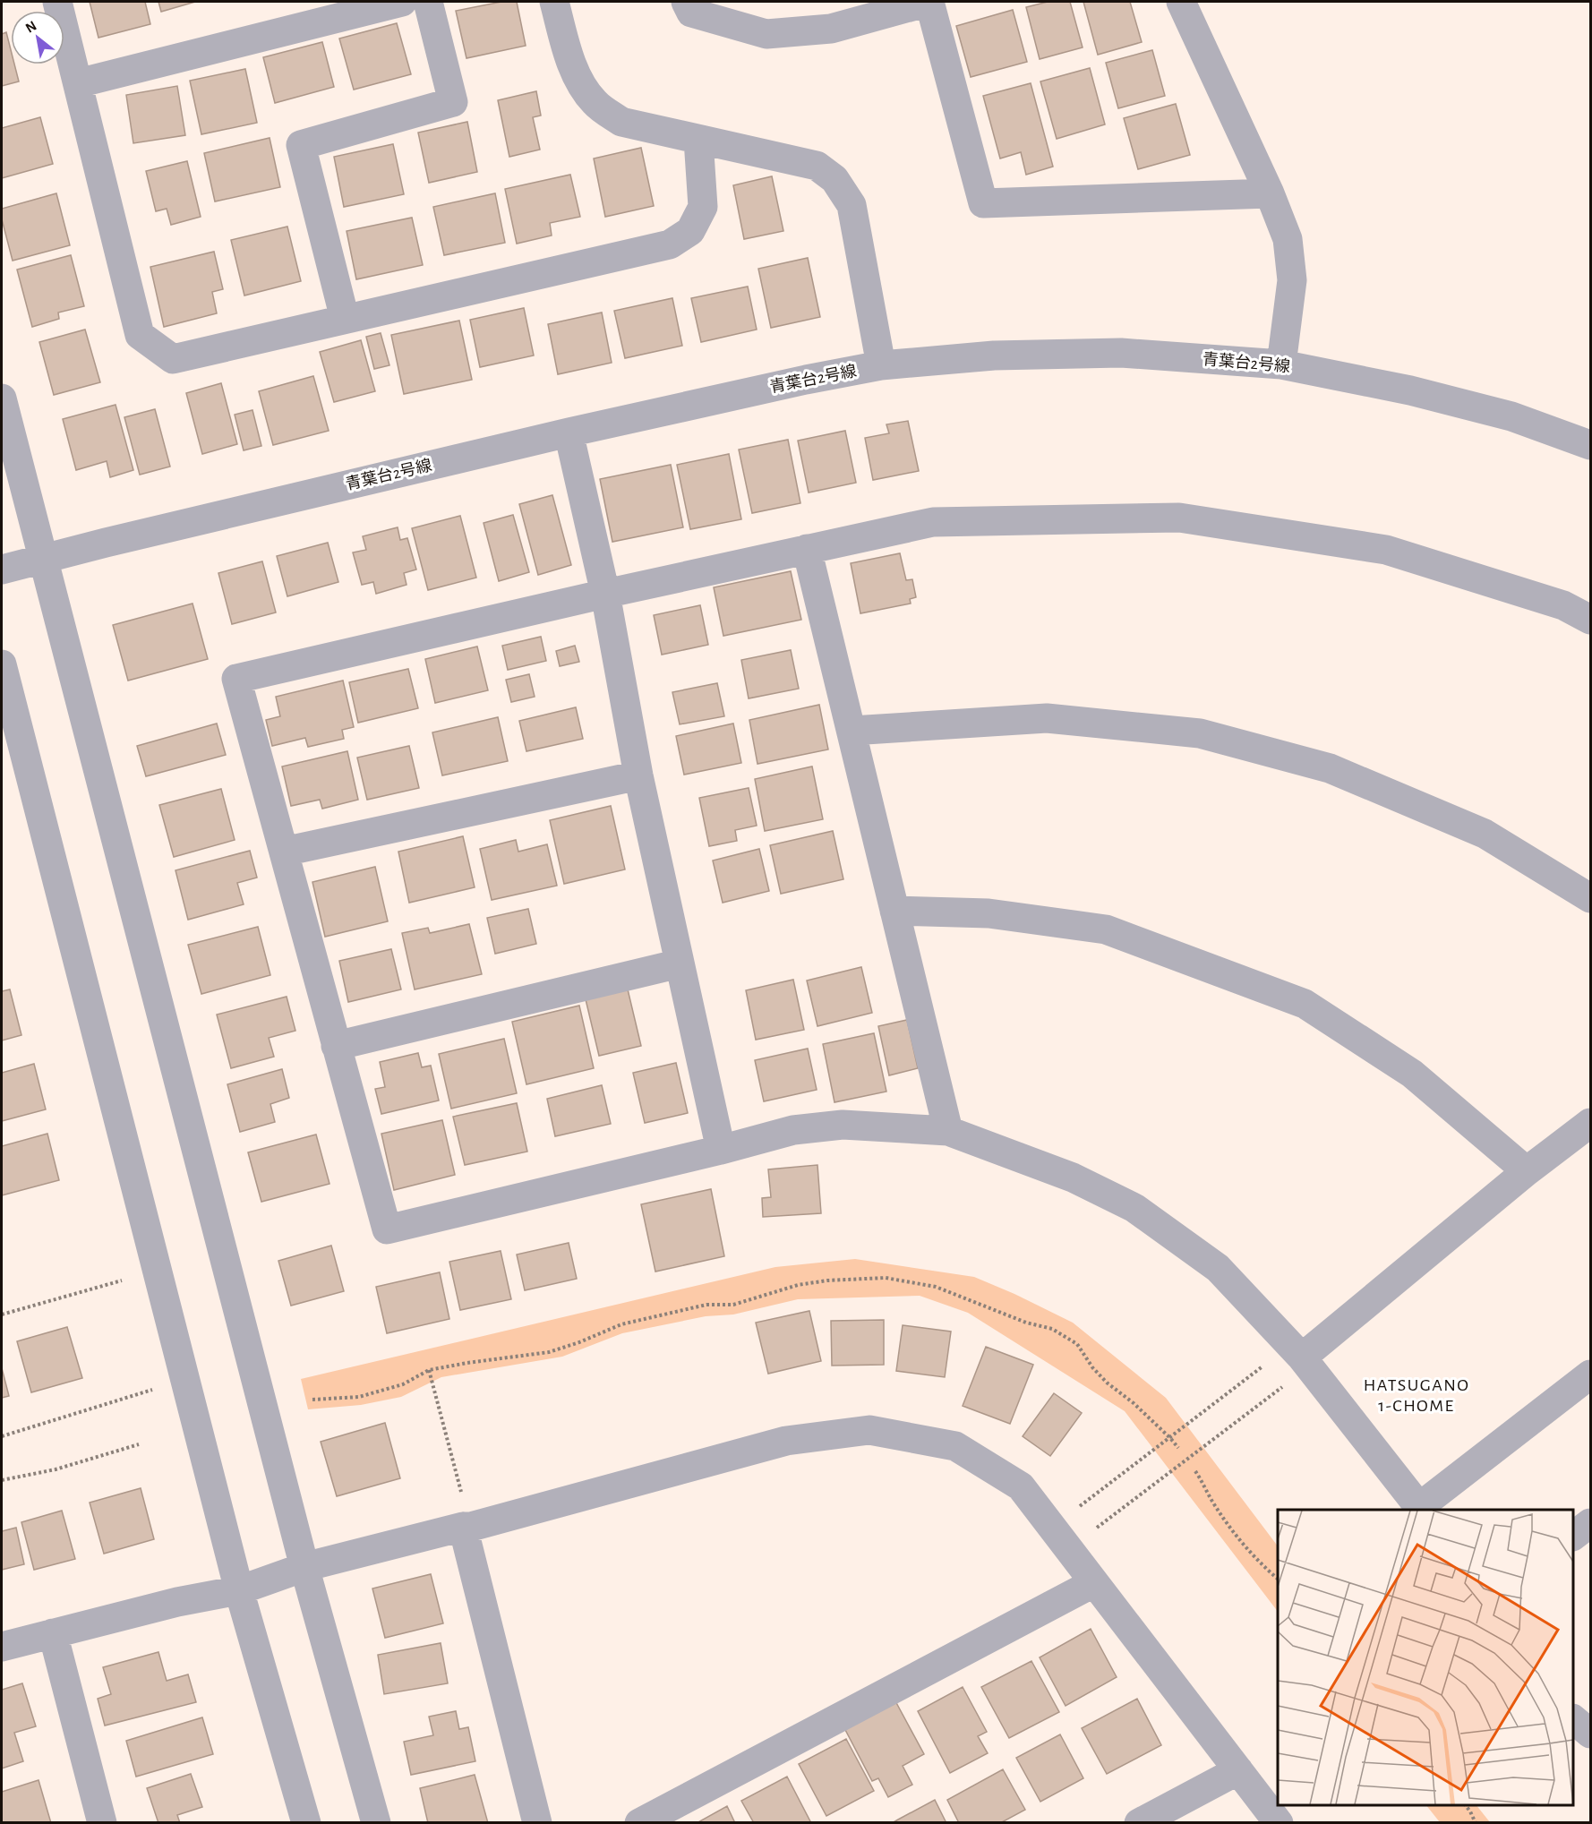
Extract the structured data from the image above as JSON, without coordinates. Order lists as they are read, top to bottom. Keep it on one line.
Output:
{"streets":{"street":["青葉台2号線"]},"districts":["HATSUGANO 1-CHOME"],"north":"top left"}
